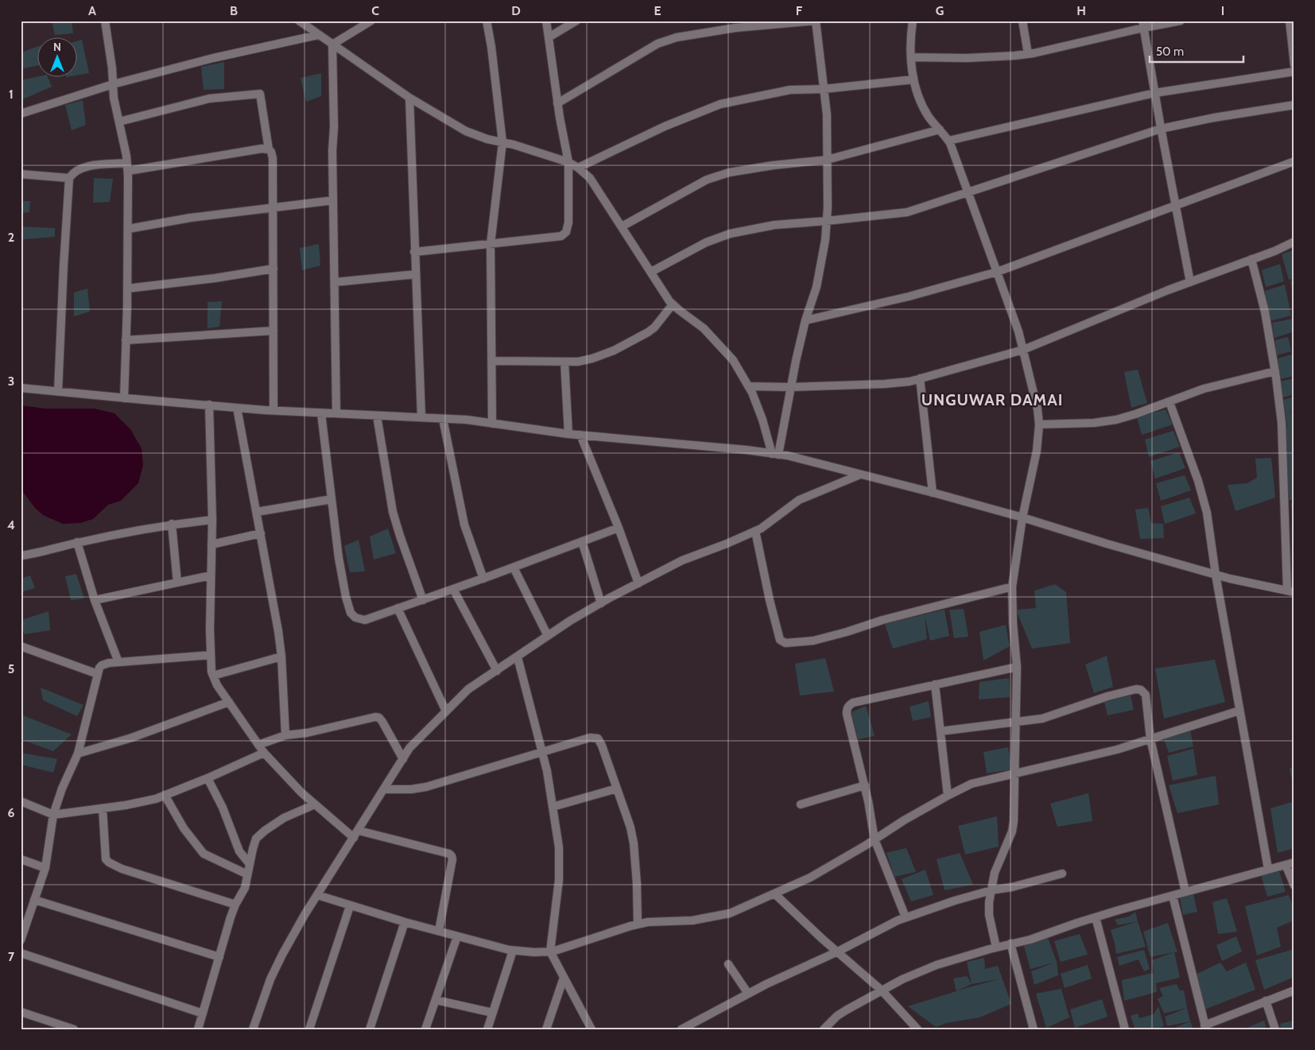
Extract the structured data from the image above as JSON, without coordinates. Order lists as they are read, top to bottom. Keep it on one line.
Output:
{"districts":["UNGUWAR DAMAI"],"scale_bar":"50 m","north":"top","grid":{"columns":["A","B","C","D","E","F","G","H","I"],"rows":["1","2","3","4","5","6","7"]}}
